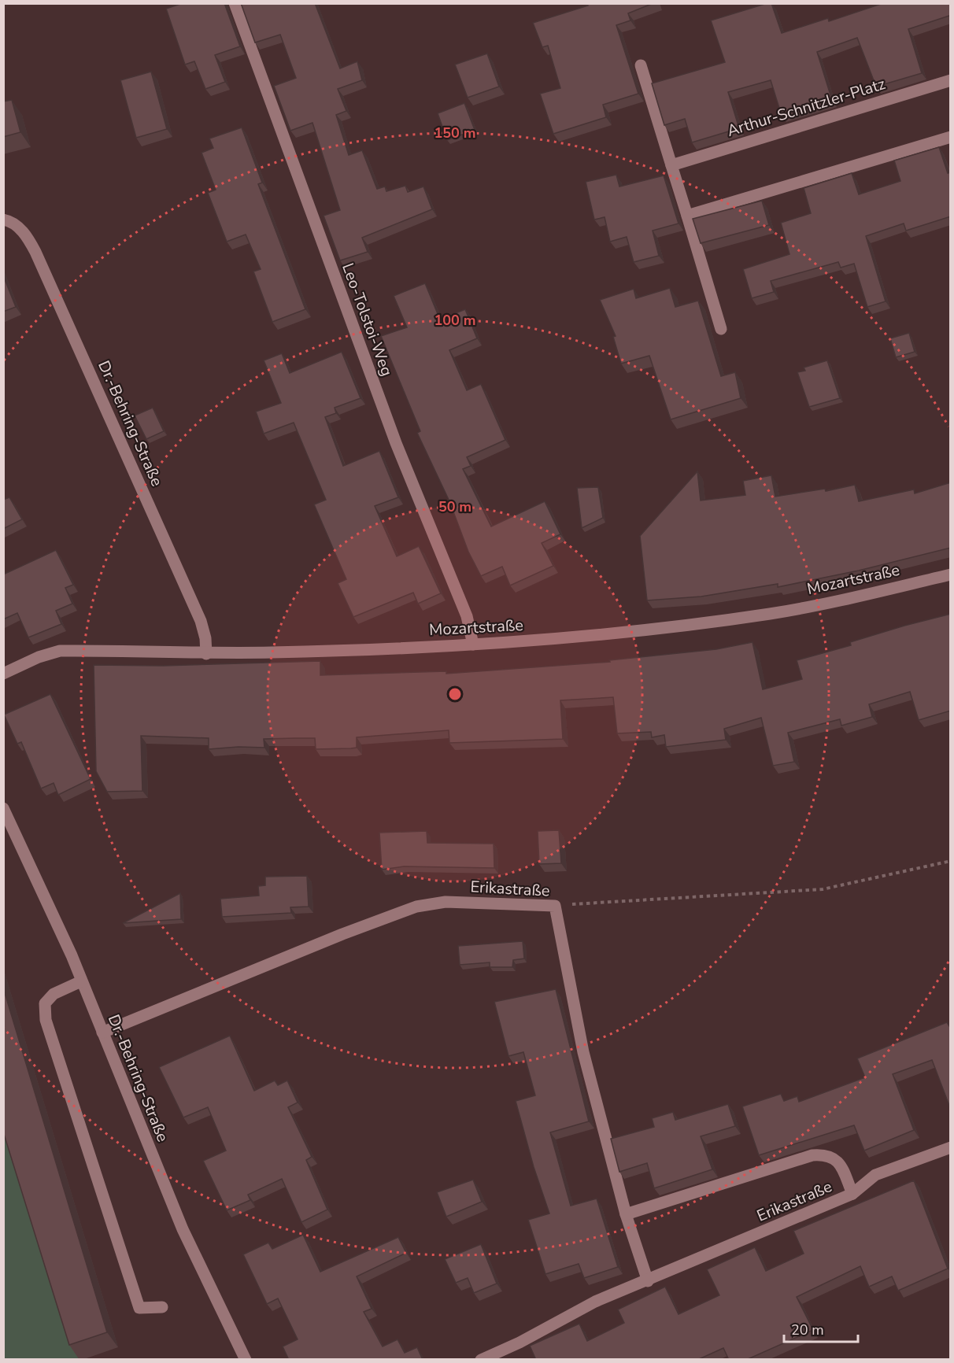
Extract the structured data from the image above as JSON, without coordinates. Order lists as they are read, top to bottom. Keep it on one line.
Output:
{"streets":{"street":["Arthur-Schnitzler-Platz","Leo-Tolstoi-Weg","Dr.-Behring-Straße","Mozartstraße","Erikastraße"]},"crossings":[["Leo-Tolstoi-Weg","Mozartstraße"],["Dr.-Behring-Straße","Mozartstraße"],["Dr.-Behring-Straße","Erikastraße"]],"scale_bar":"20 m","rings":["150 m","100 m","50 m"]}
